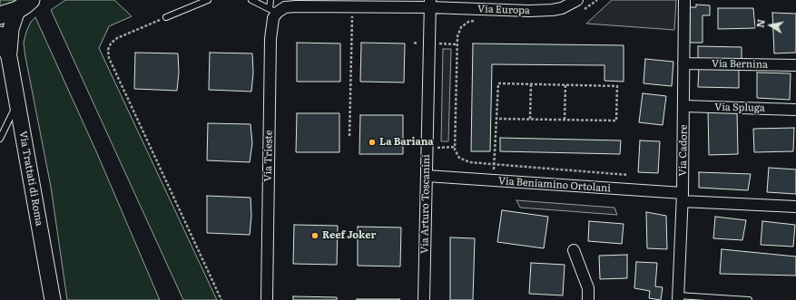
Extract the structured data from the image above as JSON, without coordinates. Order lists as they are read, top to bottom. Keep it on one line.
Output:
{"streets":{"main road":["Via Trattati di Roma"],"street":["Via Europa","Via Bernina","Via Spluga","Via Cadore","Via Trieste","Via Beniamino Ortolani","Via Arturo Toscanini"]},"crossings":[["Via Europa","Via Trieste"],["Via Europa","Via Arturo Toscanini"],["Via Bernina","Via Cadore"],["Via Spluga","Via Cadore"],["Via Cadore","Via Beniamino Ortolani"],["Via Beniamino Ortolani","Via Arturo Toscanini"]],"places":["La Bariana","Reef Joker"],"north":"left"}
